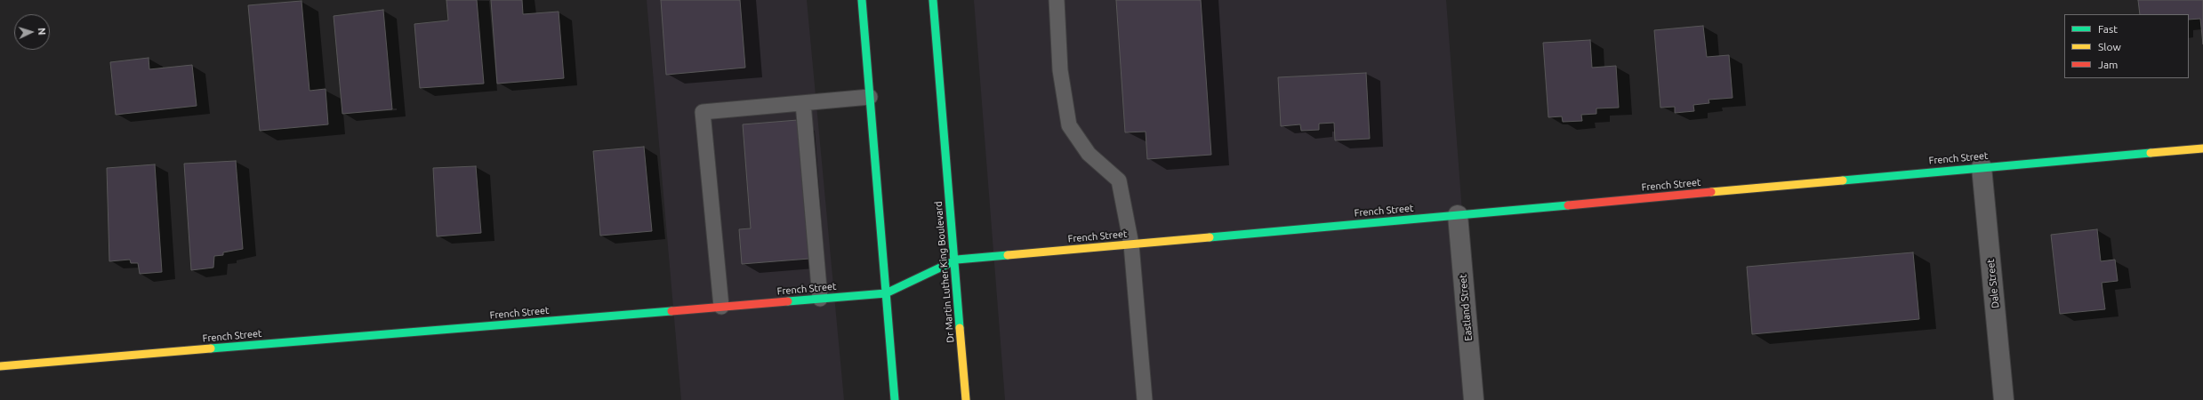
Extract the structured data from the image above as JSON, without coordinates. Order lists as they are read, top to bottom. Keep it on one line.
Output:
{"streets":{"street":["French Street","Dr Martin Luther King Boulevard","Dale Street","Eastland Street"]},"crossings":[["French Street","Dr Martin Luther King Boulevard"],["French Street","Dale Street"],["French Street","Eastland Street"]],"legend":["Fast","Slow","Jam"],"north":"right"}
